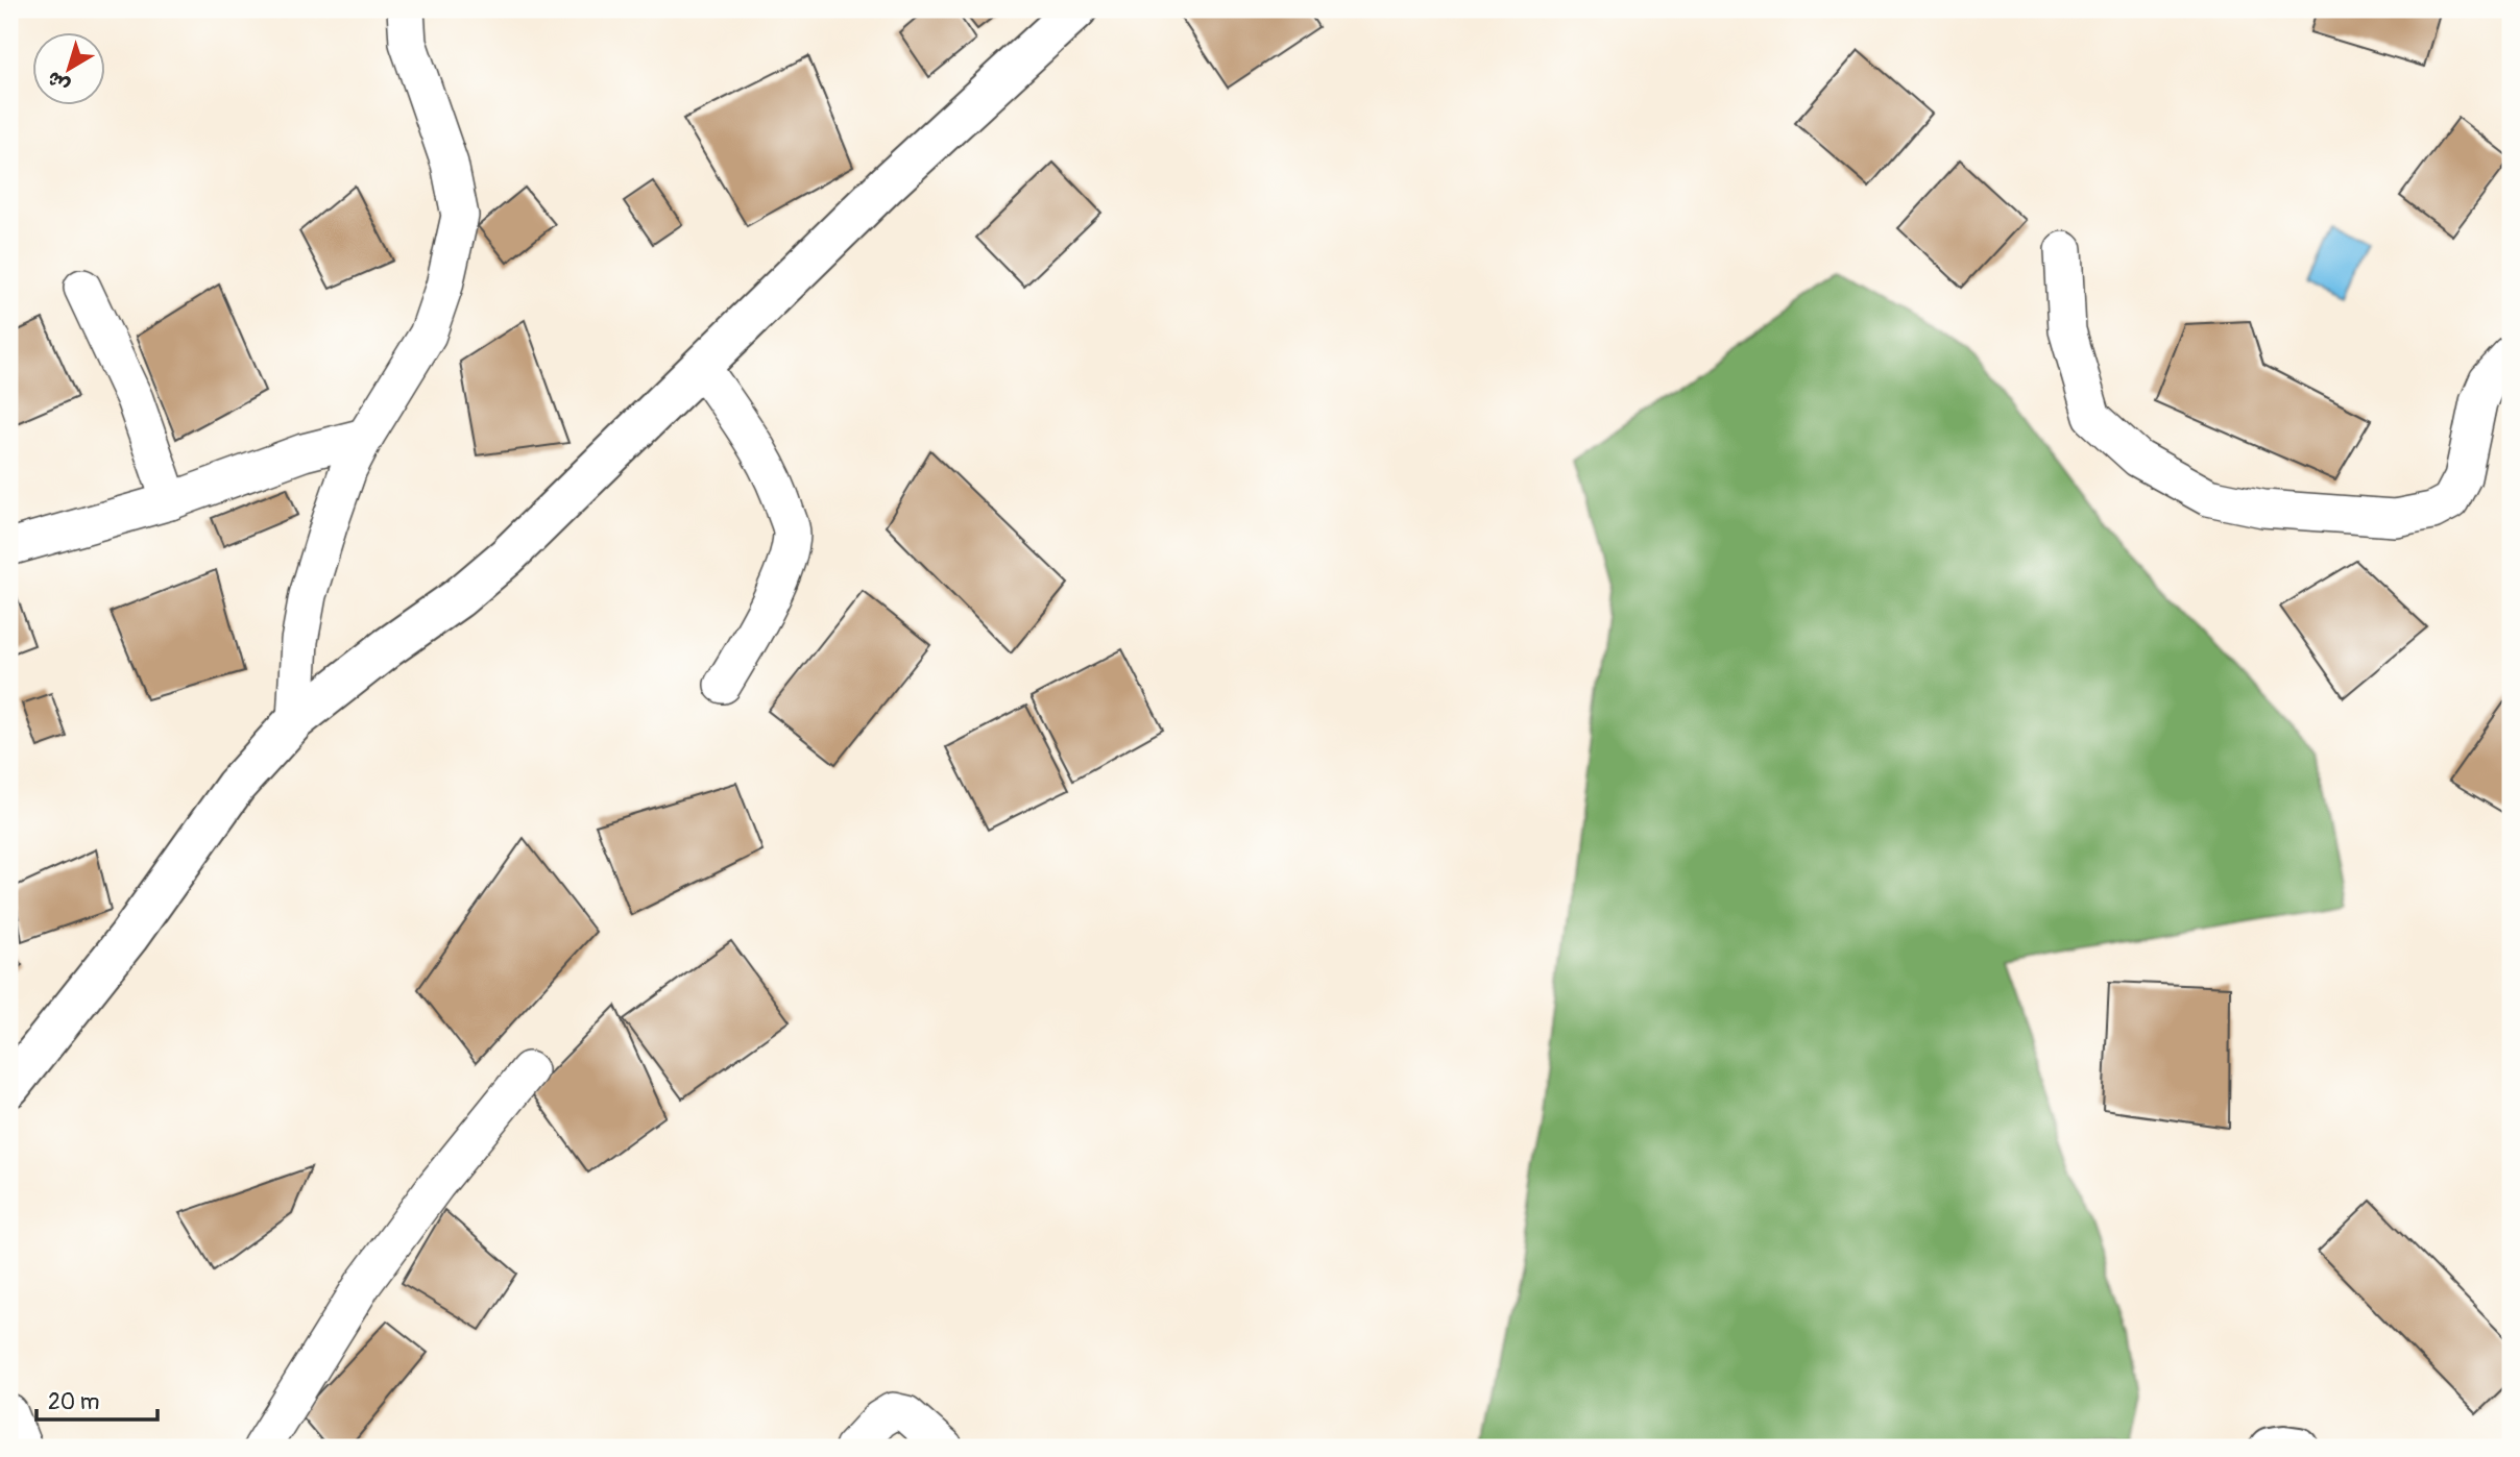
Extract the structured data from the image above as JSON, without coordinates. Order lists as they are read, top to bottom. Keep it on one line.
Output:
{"scale_bar":"20 m","north":"bottom left"}
